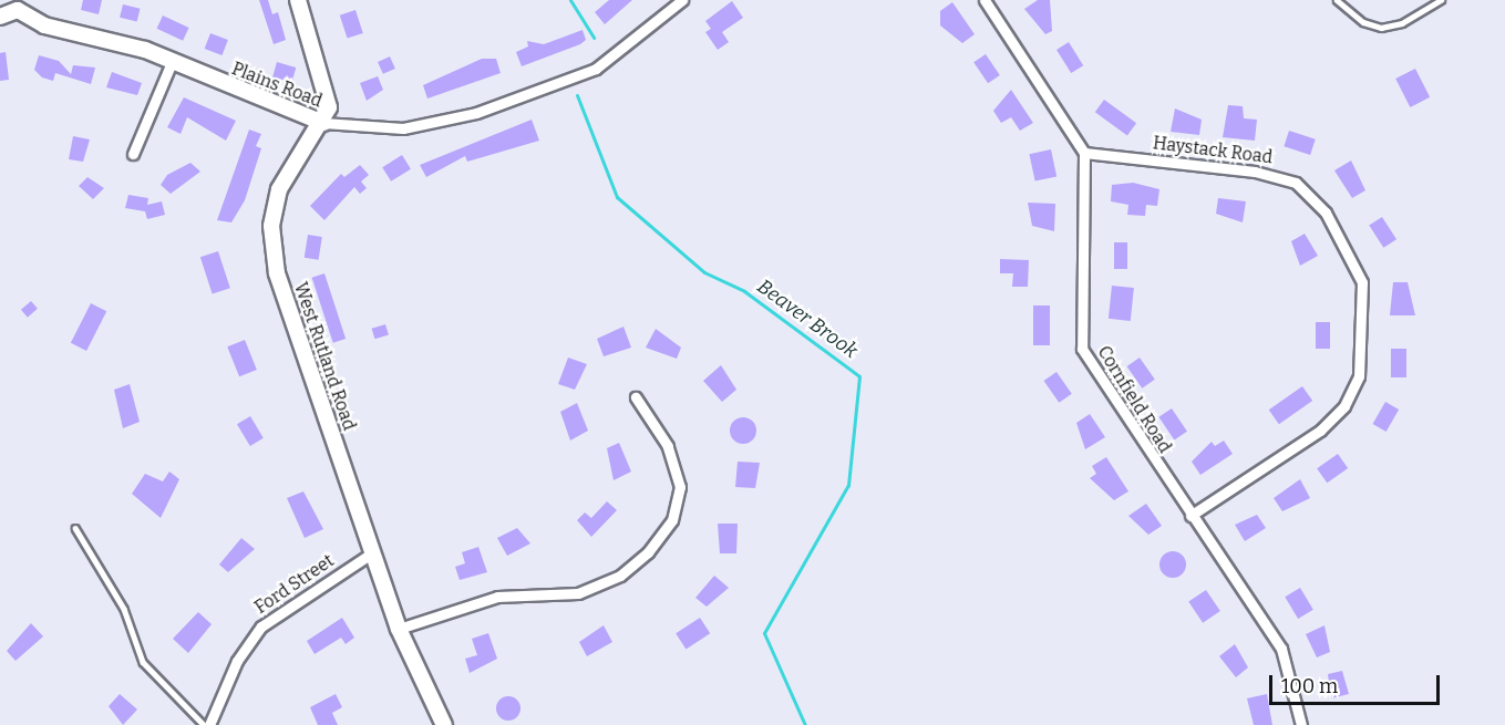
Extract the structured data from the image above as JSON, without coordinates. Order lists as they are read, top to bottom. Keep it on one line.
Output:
{"streets":{"main road":["Plains Road","West Rutland Road"],"street":["Haystack Road","Cornfield Road","Ford Street"]},"crossings":[["Plains Road","West Rutland Road"],["Haystack Road","Cornfield Road"],["West Rutland Road","Ford Street"]],"water":["Beaver Brook"],"scale_bar":"100 m"}
